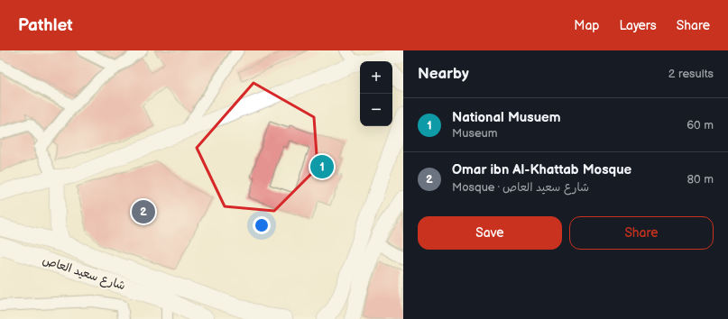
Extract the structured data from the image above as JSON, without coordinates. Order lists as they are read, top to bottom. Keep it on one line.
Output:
{"streets":{"main road":["شارع سعيد العاص"]},"page":{"header":"Pathlet","nav":["Map","Layers","Share"],"heading":["Nearby","2 results"],"map_buttons":["+","−"],"list":[{"mark":"1","name":"National Musuem","note":"Museum","value":"60 m"},{"mark":"2","name":"Omar ibn Al-Khattab Mosque","note":"Mosque · شارع سعيد العاص","value":"80 m"}],"pins":["1","2"],"buttons":["Save","Share"]}}
